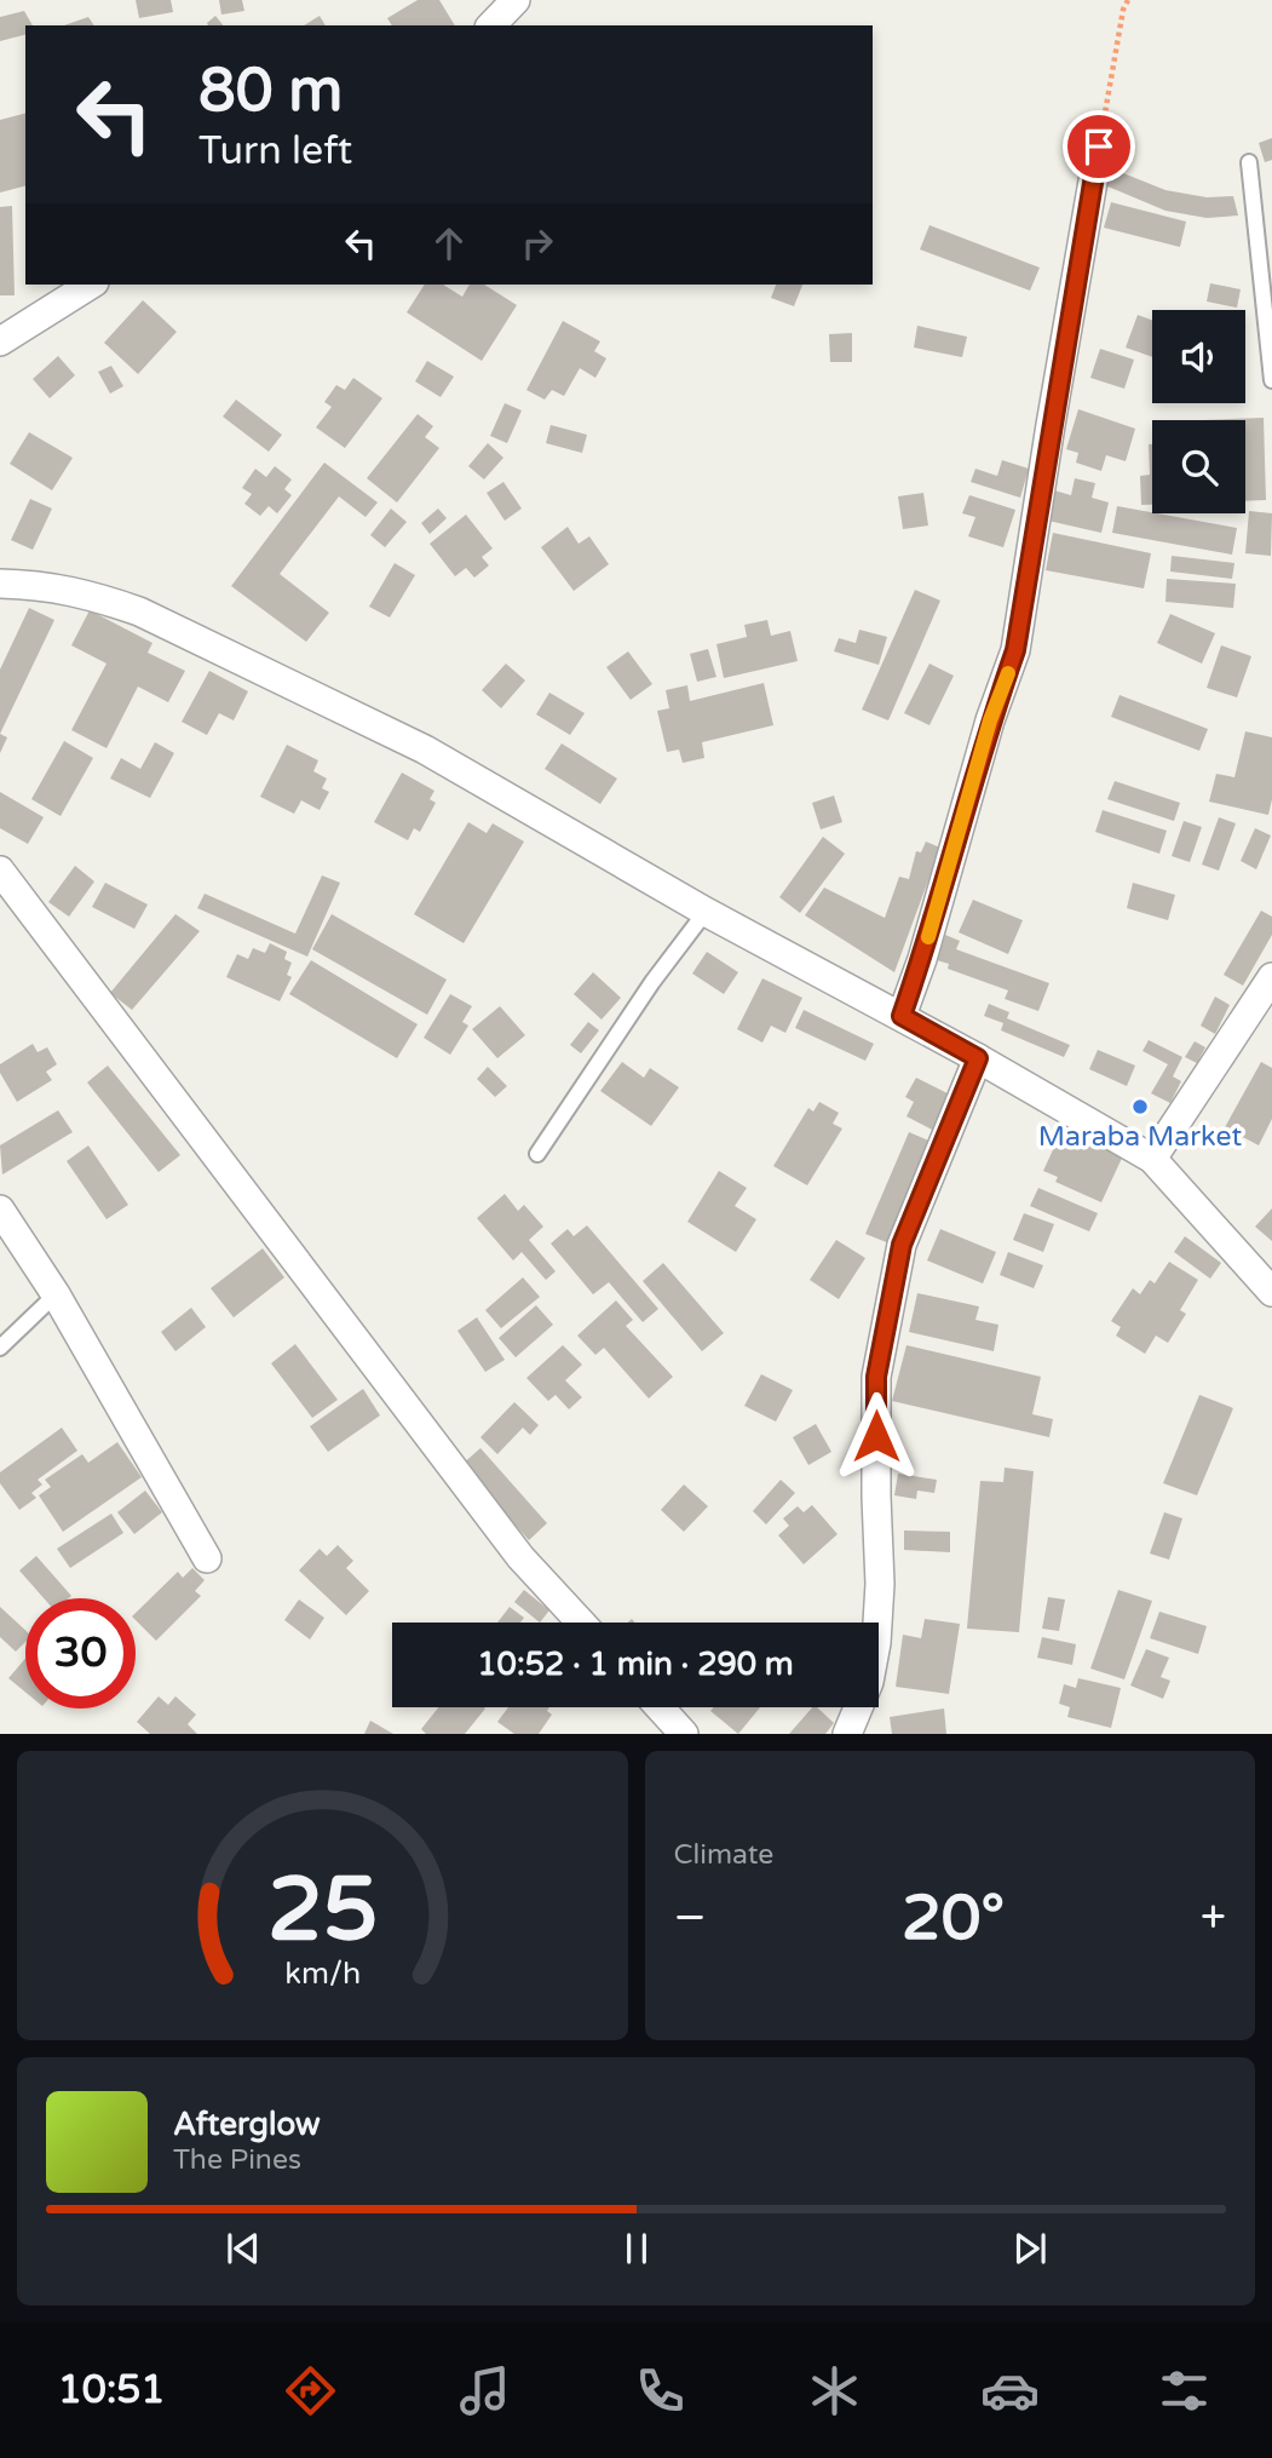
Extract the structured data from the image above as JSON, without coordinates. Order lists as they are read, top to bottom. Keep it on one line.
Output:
{"places":["Maraba Market"],"page":{"turn":["80 m","Turn left"],"limit":"30","trip":"10:52 · 1 min · 290 m","tile":"Climate","heat":["−","20°","+"],"song":["Afterglow","The Pines"],"tabs":"10:51","gauge":["25","km/h"]}}
